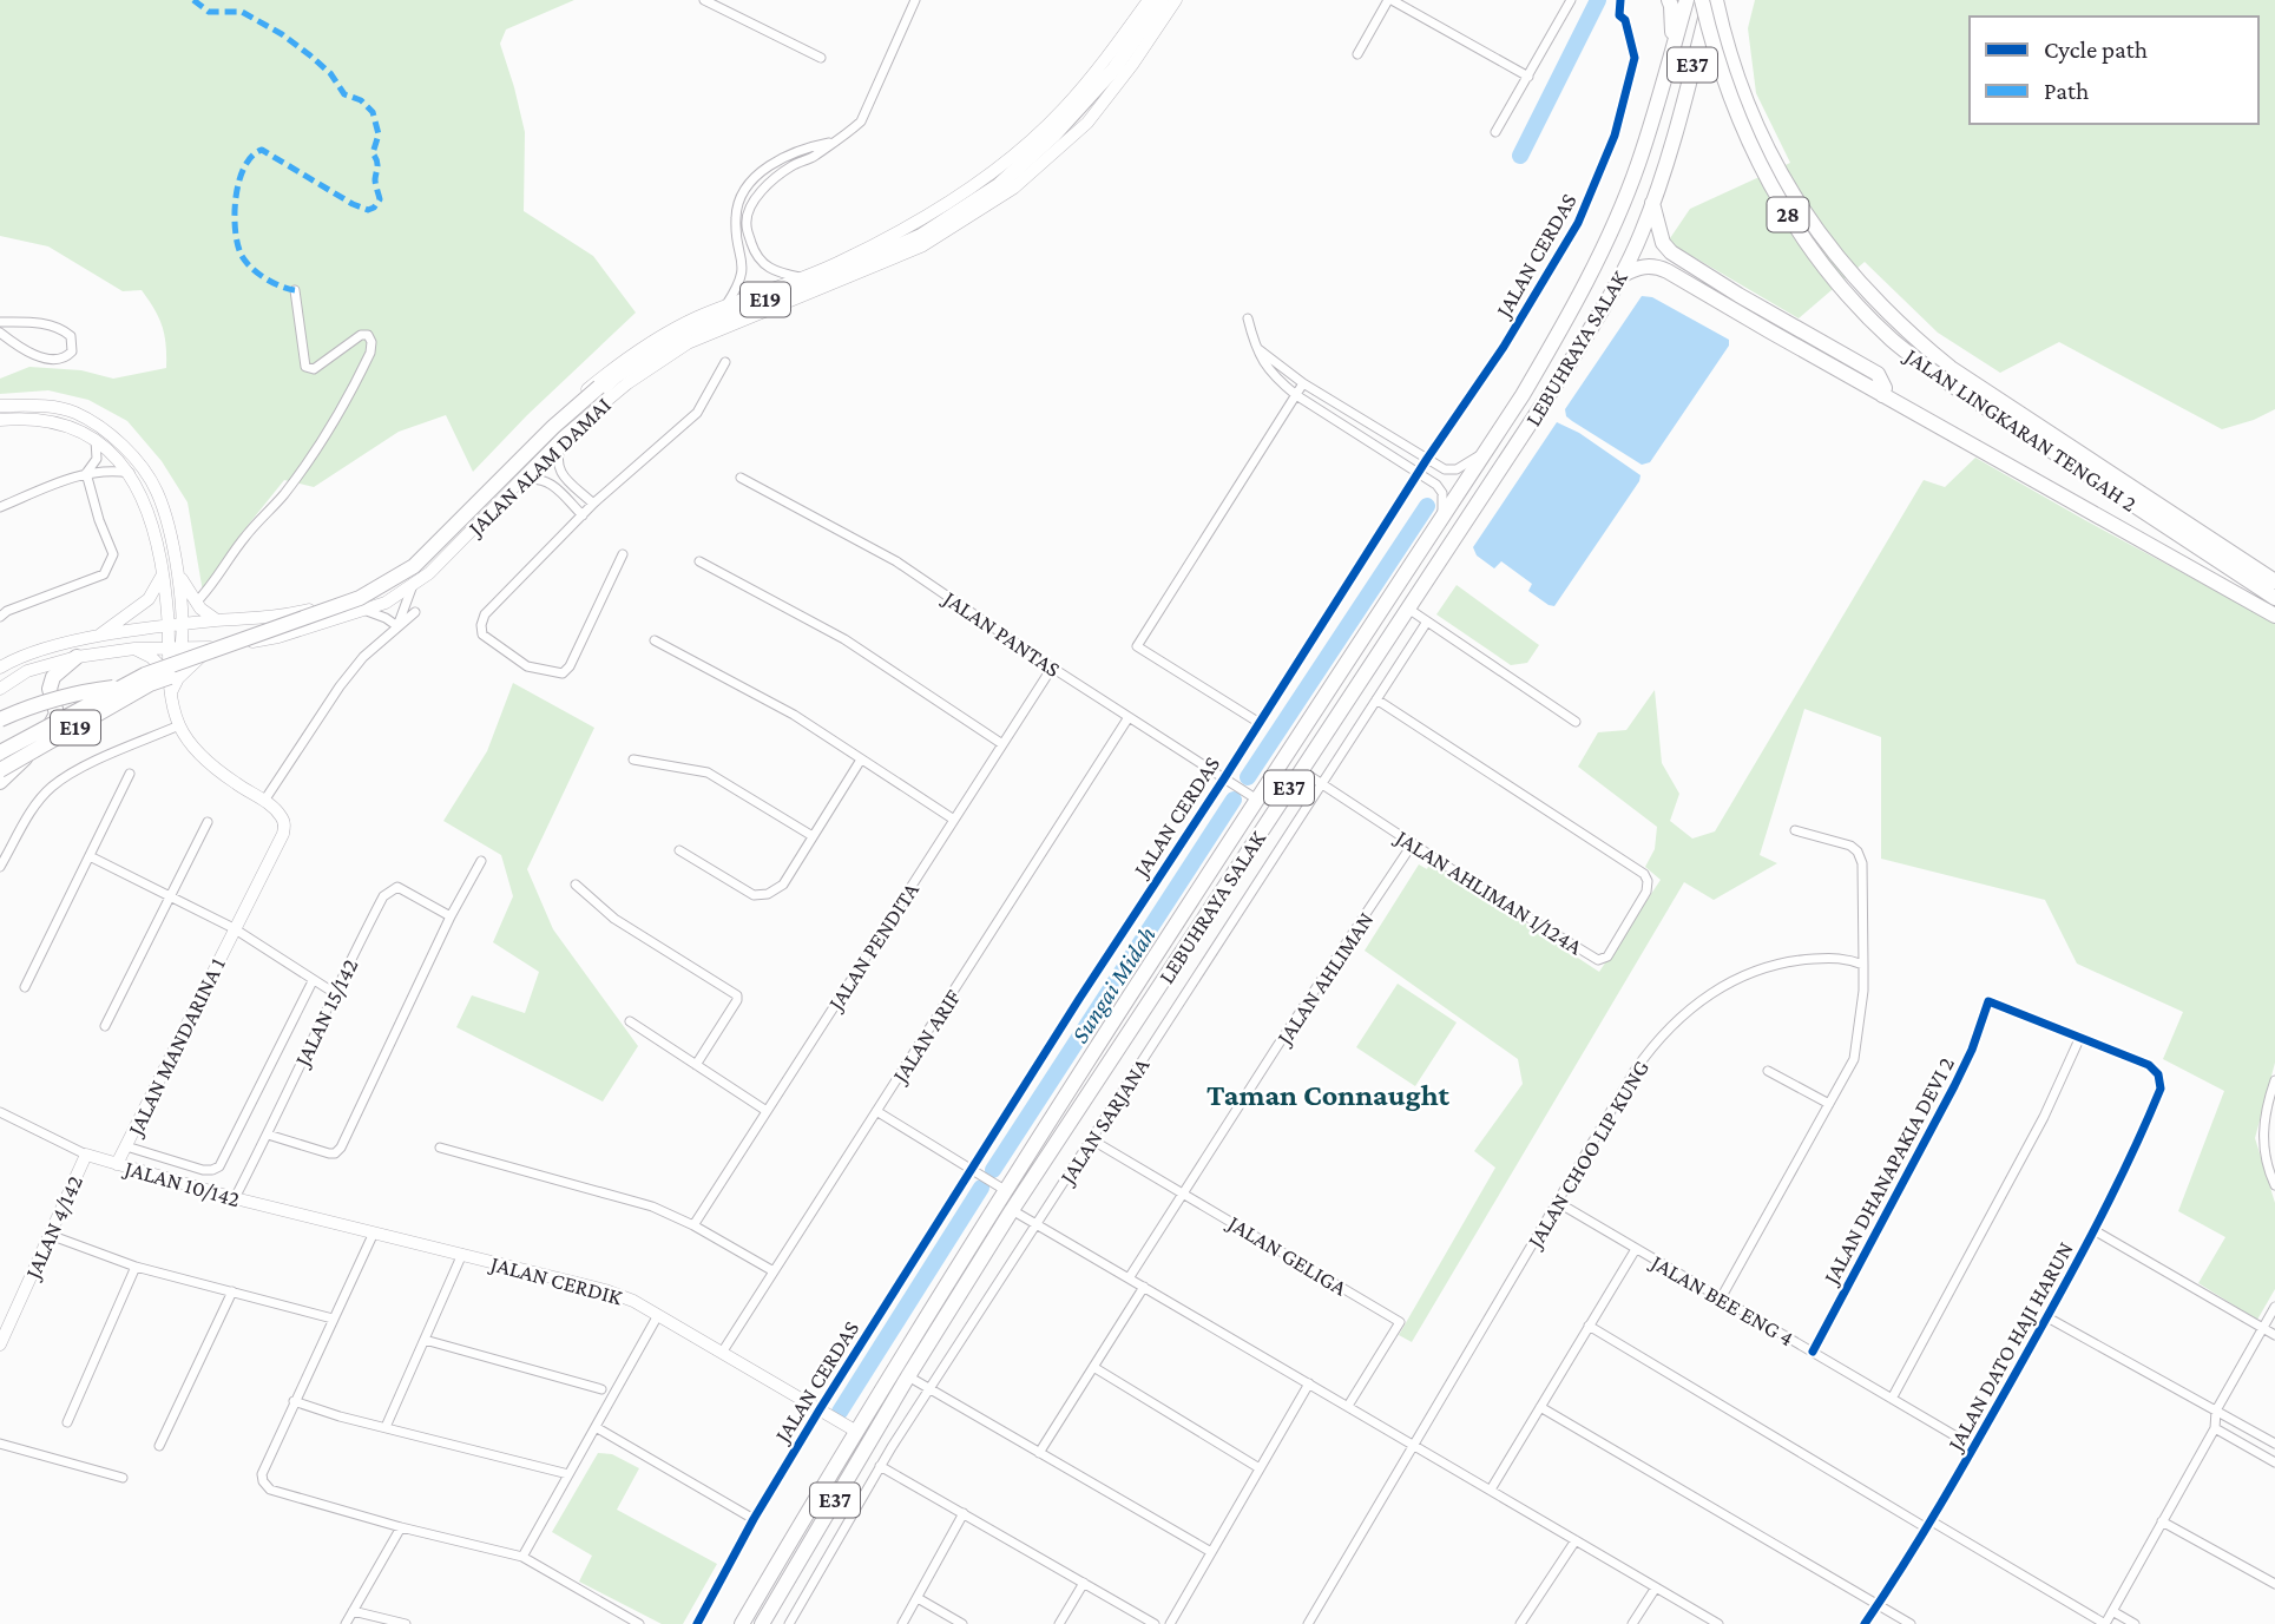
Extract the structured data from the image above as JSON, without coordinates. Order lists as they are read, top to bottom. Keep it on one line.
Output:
{"streets":{"highway":["E37","28","E19","LEBUHRAYA SALAK","JALAN LINGKARAN TENGAH 2"],"main road":["JALAN ALAM DAMAI","JALAN MANDARINA 1","JALAN 10/142","JALAN 4/142","JALAN CERDIK"],"street":["JALAN CERDAS","JALAN PANTAS","JALAN AHLIMAN 1/124A","JALAN PENDITA","JALAN AHLIMAN","JALAN 15/142","JALAN ARIF","JALAN SARJANA","JALAN CHOO LIP KUNG","JALAN DHANAPAKIA DEVI 2","JALAN GELIGA","JALAN BEE ENG 4","JALAN DATO HAJI HARUN"]},"crossings":[["JALAN CERDAS","JALAN PANTAS"],["JALAN CERDAS","JALAN CERDIK"],["LEBUHRAYA SALAK","JALAN PANTAS"],["LEBUHRAYA SALAK","JALAN AHLIMAN 1/124A"],["LEBUHRAYA SALAK","JALAN CERDIK"],["JALAN ALAM DAMAI","JALAN MANDARINA 1"],["JALAN PANTAS","JALAN PENDITA"],["JALAN PANTAS","JALAN ARIF"],["JALAN AHLIMAN 1/124A","JALAN AHLIMAN"],["JALAN AHLIMAN 1/124A","JALAN SARJANA"],["JALAN AHLIMAN","JALAN GELIGA"],["JALAN 15/142","JALAN 10/142"],["JALAN ARIF","JALAN CERDIK"],["JALAN MANDARINA 1","JALAN 10/142"],["JALAN SARJANA","JALAN GELIGA"],["JALAN CHOO LIP KUNG","JALAN BEE ENG 4"],["JALAN DHANAPAKIA DEVI 2","JALAN BEE ENG 4"],["JALAN DHANAPAKIA DEVI 2","JALAN DATO HAJI HARUN"],["JALAN 10/142","JALAN 4/142"],["JALAN 10/142","JALAN CERDIK"],["JALAN BEE ENG 4","JALAN DATO HAJI HARUN"]],"districts":["Taman Connaught"],"water":["Sungai Midah"],"legend":["Cycle path","Path"]}
